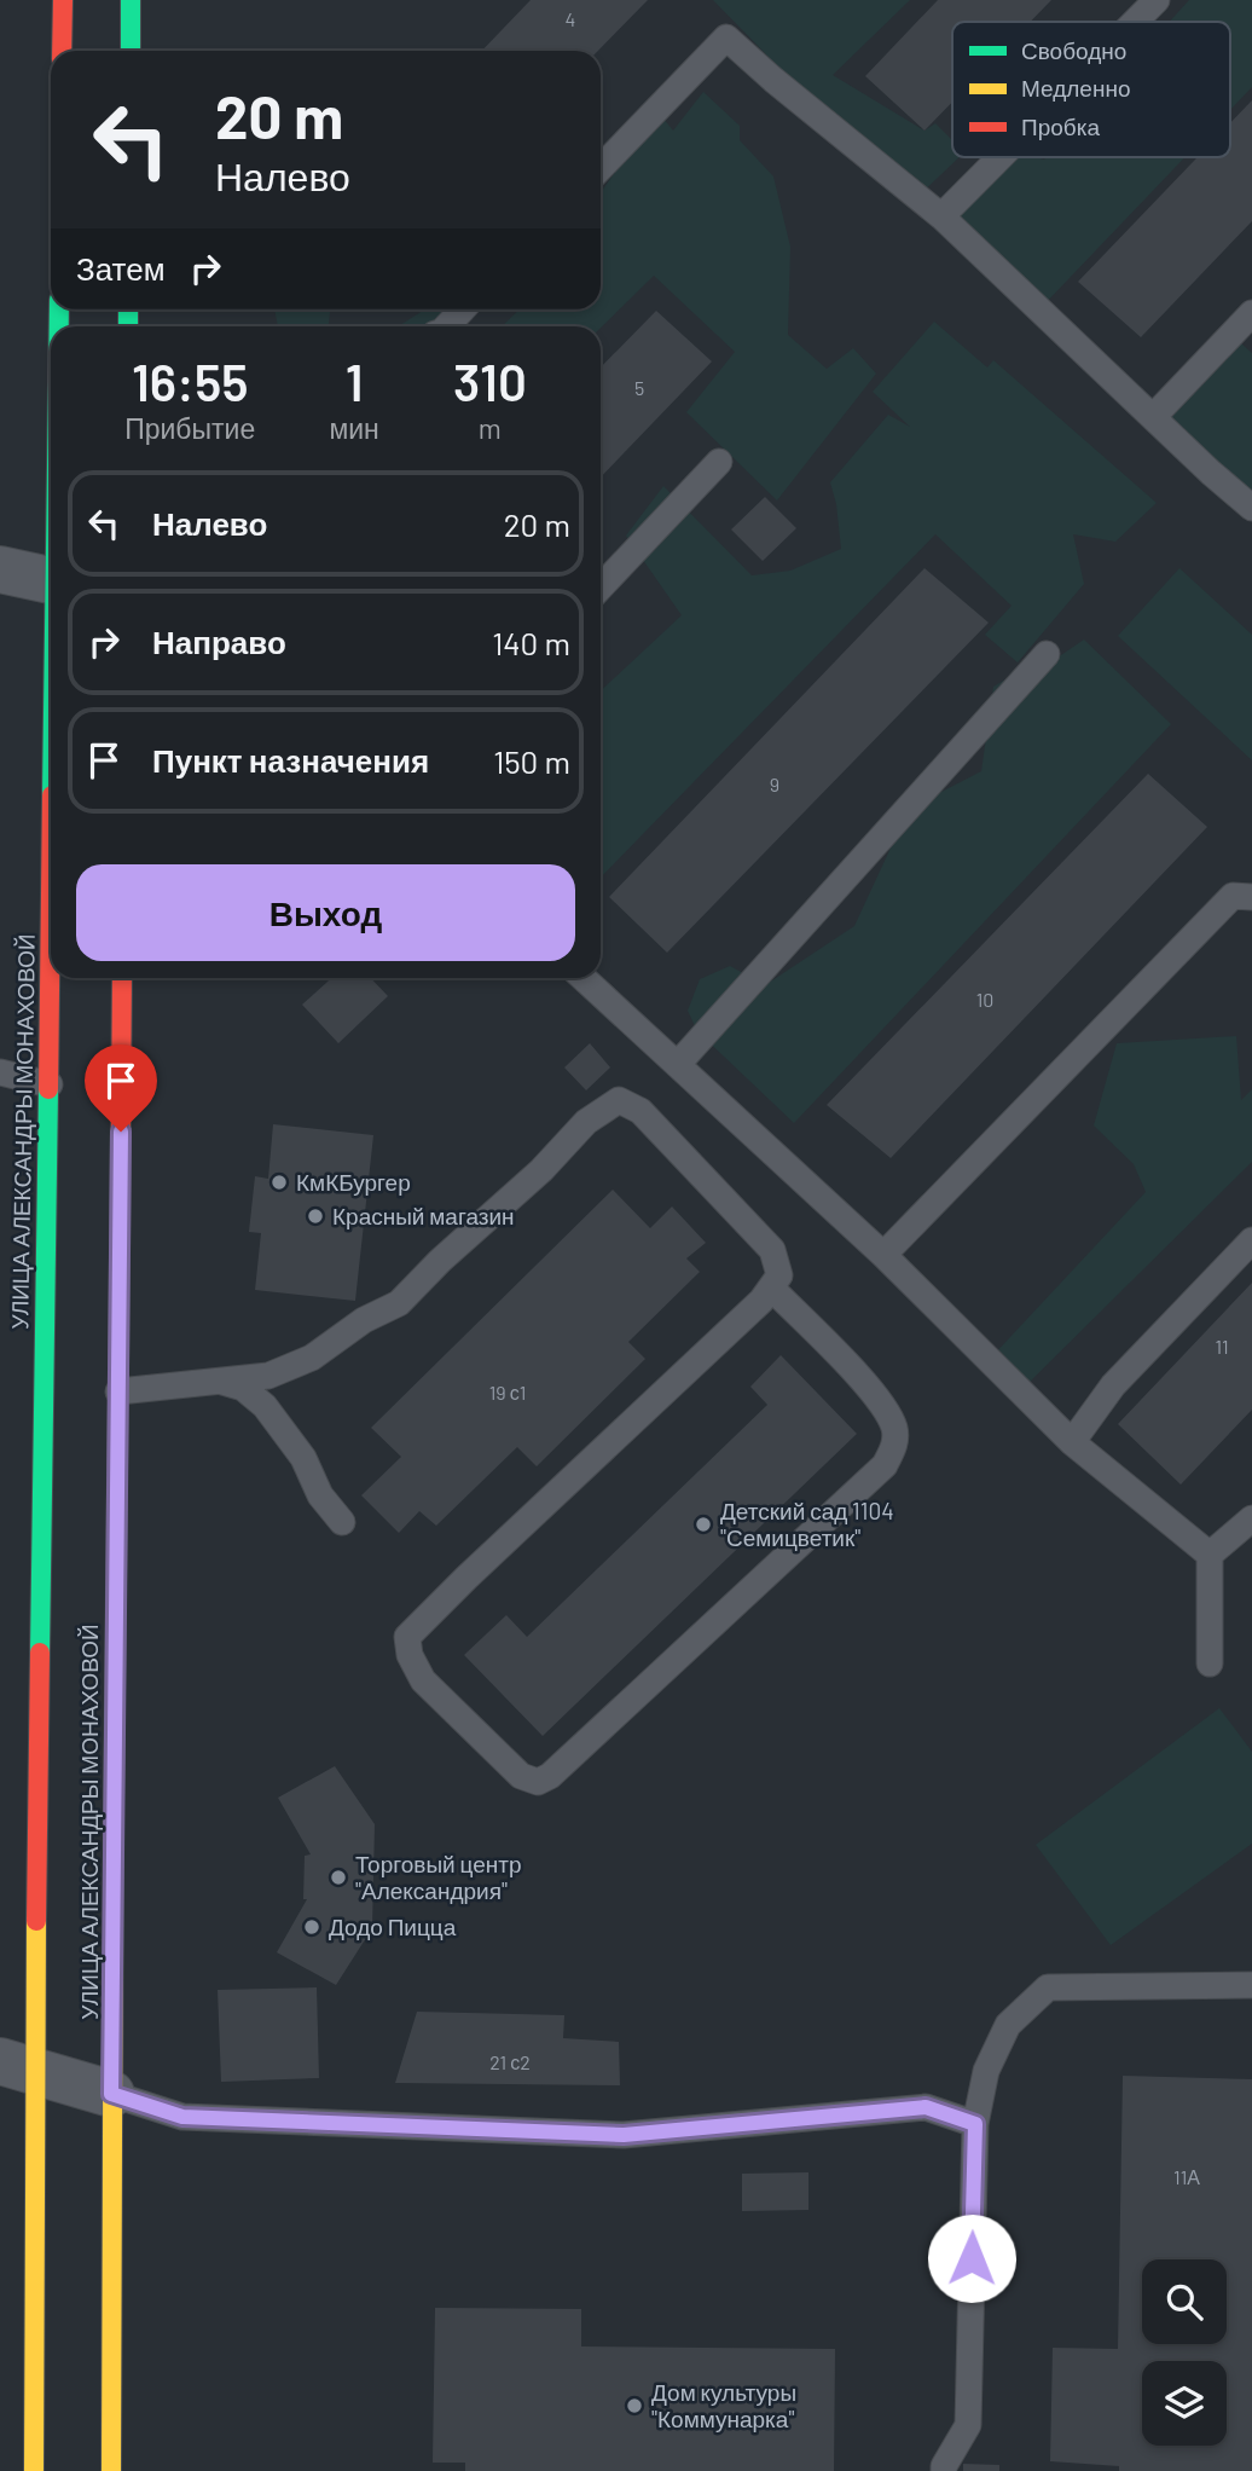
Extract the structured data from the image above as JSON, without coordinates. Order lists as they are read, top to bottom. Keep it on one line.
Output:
{"streets":{"main road":["УЛИЦА АЛЕКСАНДРЫ МОНАХОВОЙ"]},"places":["КмКБургер","Красный магазин","Детский сад 1104 \"Семицветик\"","Торговый центр \"Александрия\"","Додо Пицца","Дом культуры \"Коммунарка\""],"house_numbers":["4","5","9","10","11","19 с1","21 с2","11А"],"legend":["Свободно","Медленно","Пробка"],"page":{"turn":["20 m","Налево"],"then":"Затем","eta":["16:55","Прибытие","1","мин","310","m"],"list":[{"name":"Налево","value":"20 m"},{"name":"Направо","value":"140 m"},{"name":"Пункт назначения","value":"150 m"}],"buttons":"Выход"}}
